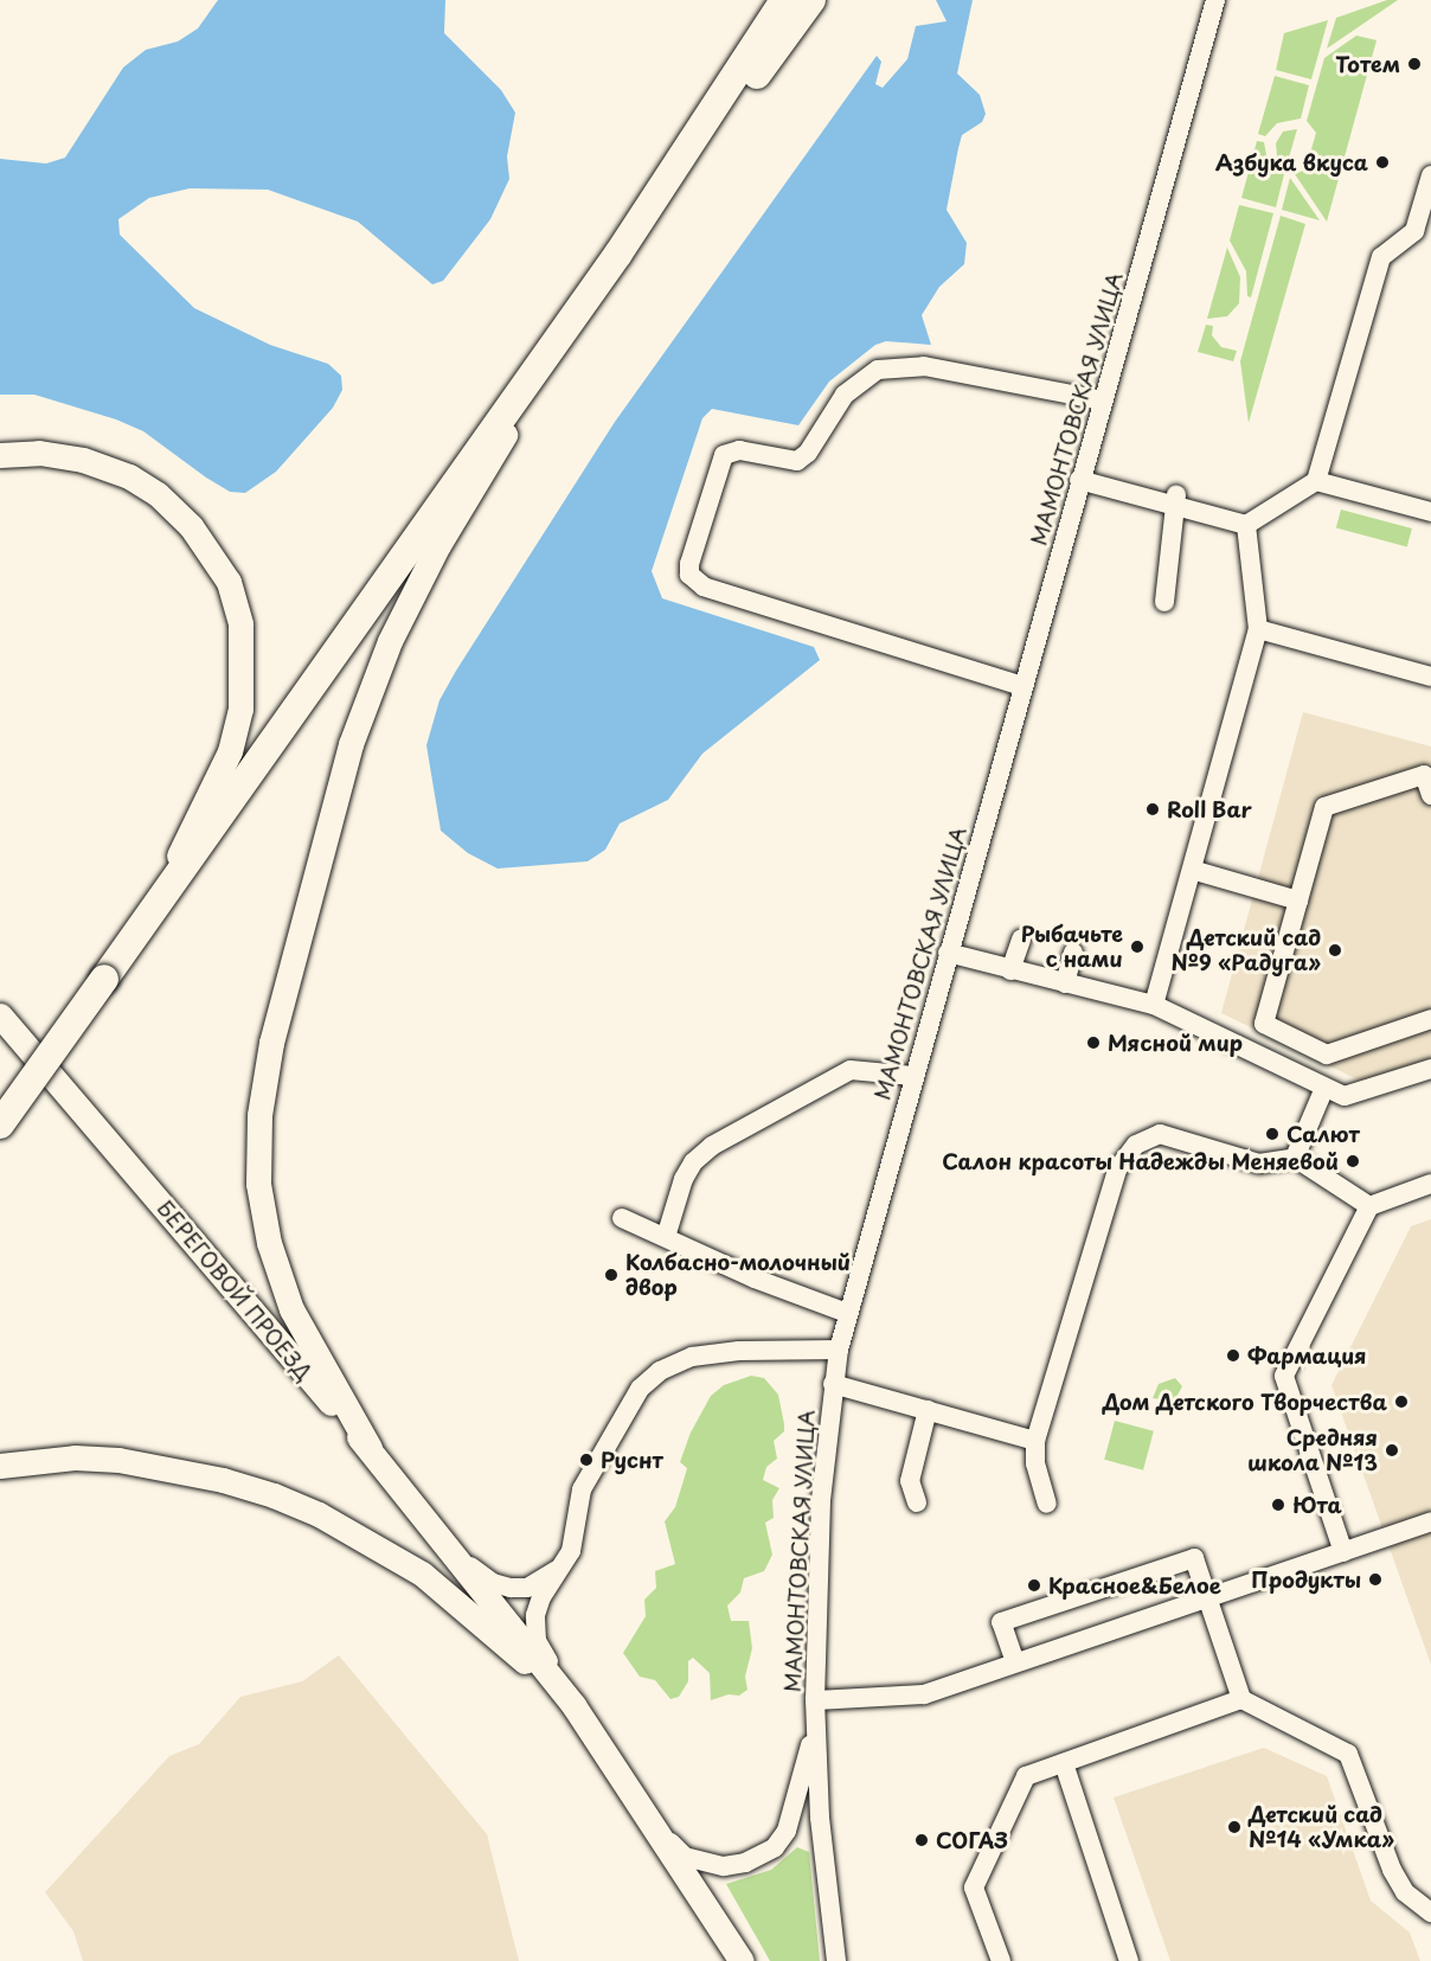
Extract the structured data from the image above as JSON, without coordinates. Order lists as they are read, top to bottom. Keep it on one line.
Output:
{"streets":{"main road":["БЕРЕГОВОЙ ПРОЕЗД"],"street":["МАМОНТОВСКАЯ УЛИЦА"]},"places":["Тотем","Азбука вкуса","Roll Bar","Рыбачьте с нами","Детский сад №9 «Радуга»","Мясной мир","Салют","Салон красоты Надежды Меняевой","Колбасно-молочный двор","Фармация","Дом Детского Творчества","Средняя школа №13","Руснт","Юта","Продукты","Красное&Белое","Детский сад №14 «Умка»","СОГАЗ"]}
